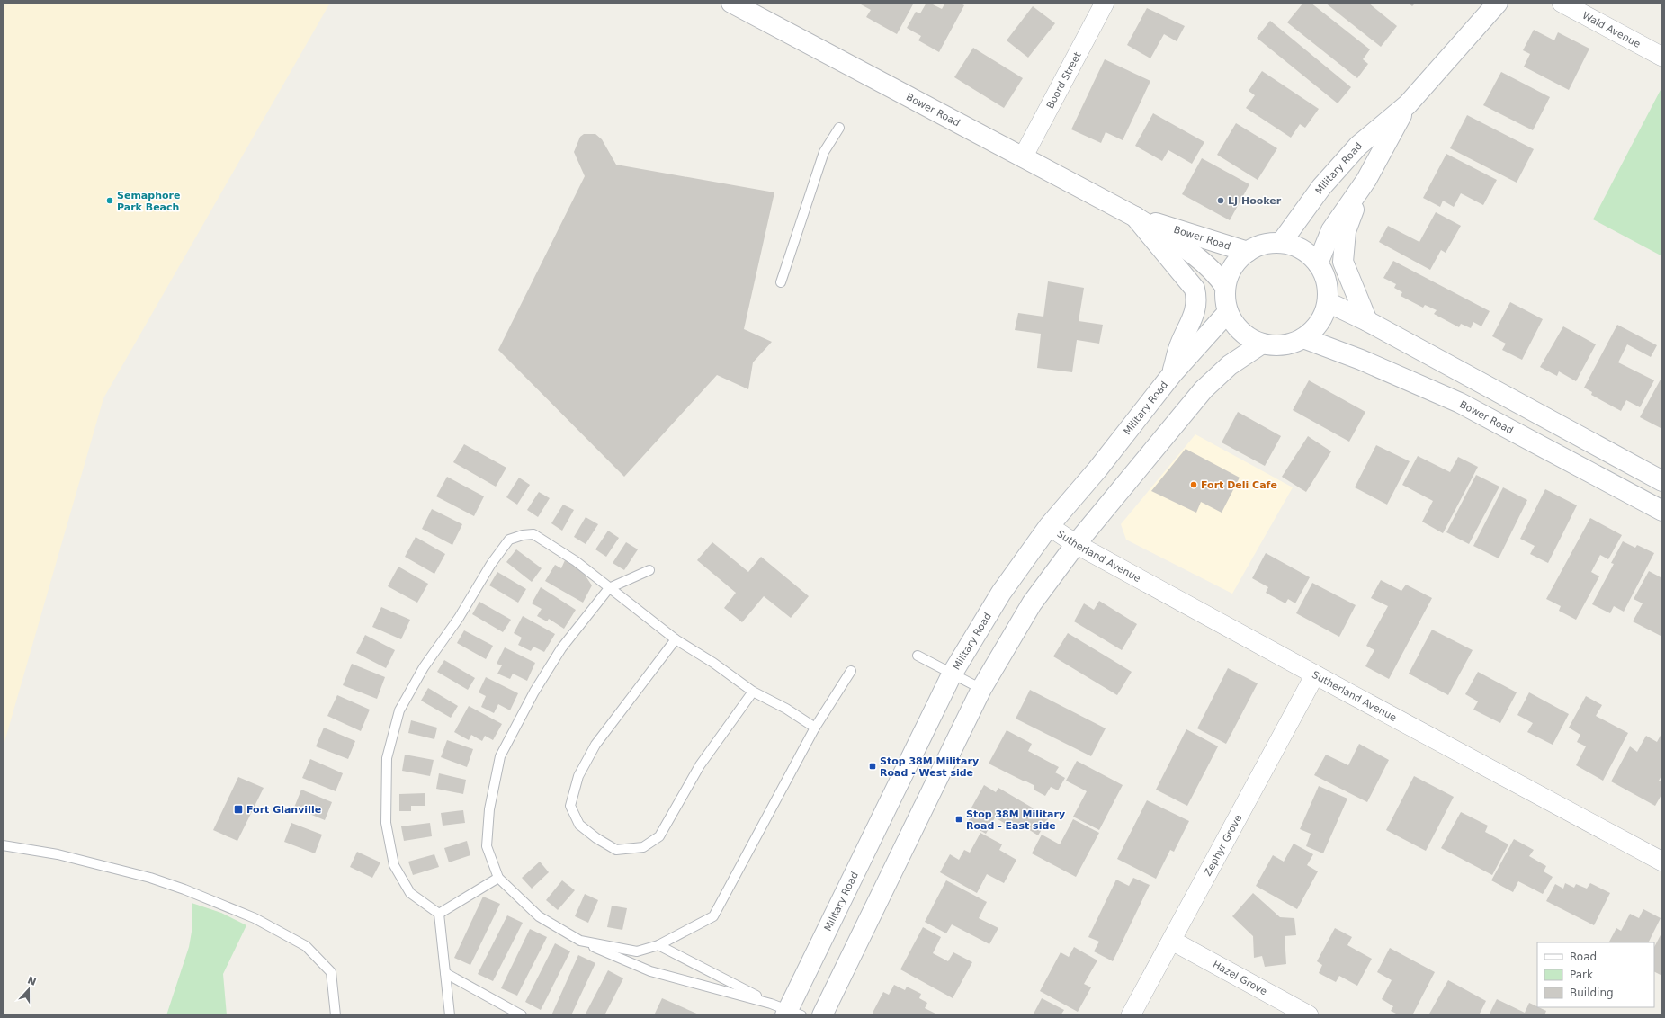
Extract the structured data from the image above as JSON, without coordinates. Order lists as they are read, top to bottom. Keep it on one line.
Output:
{"streets":{"main road":["Bower Road","Military Road"],"street":["Wald Avenue","Boord Street","Sutherland Avenue","Zephyr Grove","Hazel Grove"]},"crossings":[["Boord Street","Bower Road"],["Bower Road","Military Road"],["Military Road","Sutherland Avenue"],["Sutherland Avenue","Zephyr Grove"],["Zephyr Grove","Hazel Grove"]],"places":{"other":["Semaphore Park Beach","LJ Hooker","Fort Deli Cafe"],"transit":["Stop 38M Military Road - West side","Fort Glanville","Stop 38M Military Road - East side"]},"legend":["Road","Park","Building"],"north":"top"}
